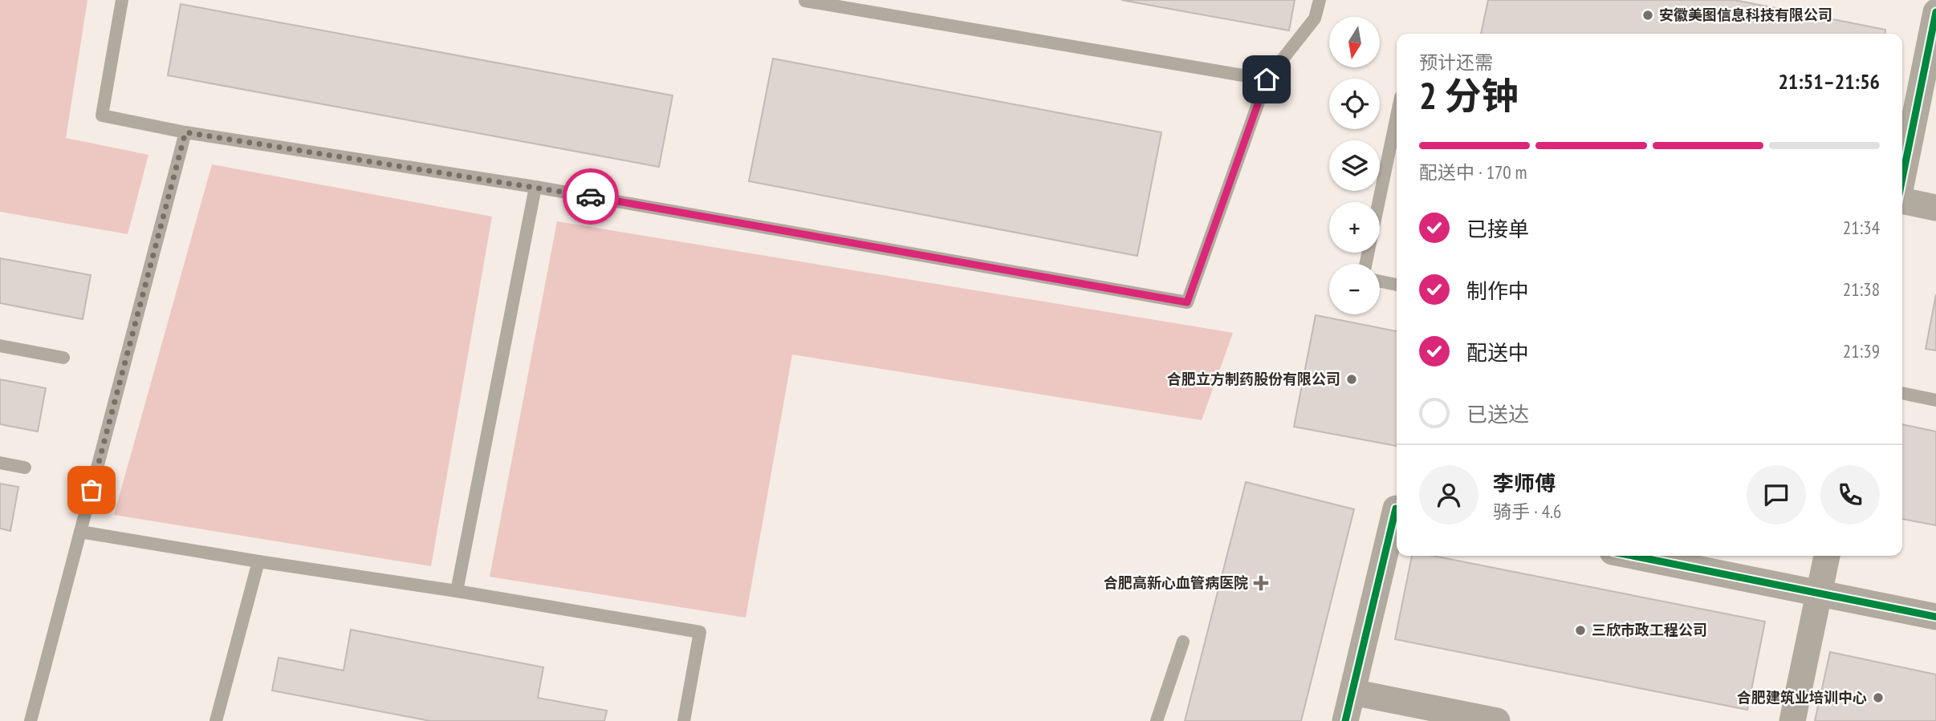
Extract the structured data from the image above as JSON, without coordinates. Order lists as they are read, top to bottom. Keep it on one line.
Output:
{"places":{"other":["安徽美图信息科技有限公司","合肥立方制药股份有限公司","三欣市政工程公司","合肥建筑业培训中心"],"health":["合肥高新心血管病医院"]},"north":"bottom","page":{"map_buttons":["+","−"],"heading":["2 分钟","预计还需","21:51–21:56"],"panel":["李师傅","骑手 · 4.6"],"bar":"配送中 · 170 m","list":[["已接单","21:34"],["制作中","21:38"],["配送中","21:39"],"已送达"]}}
